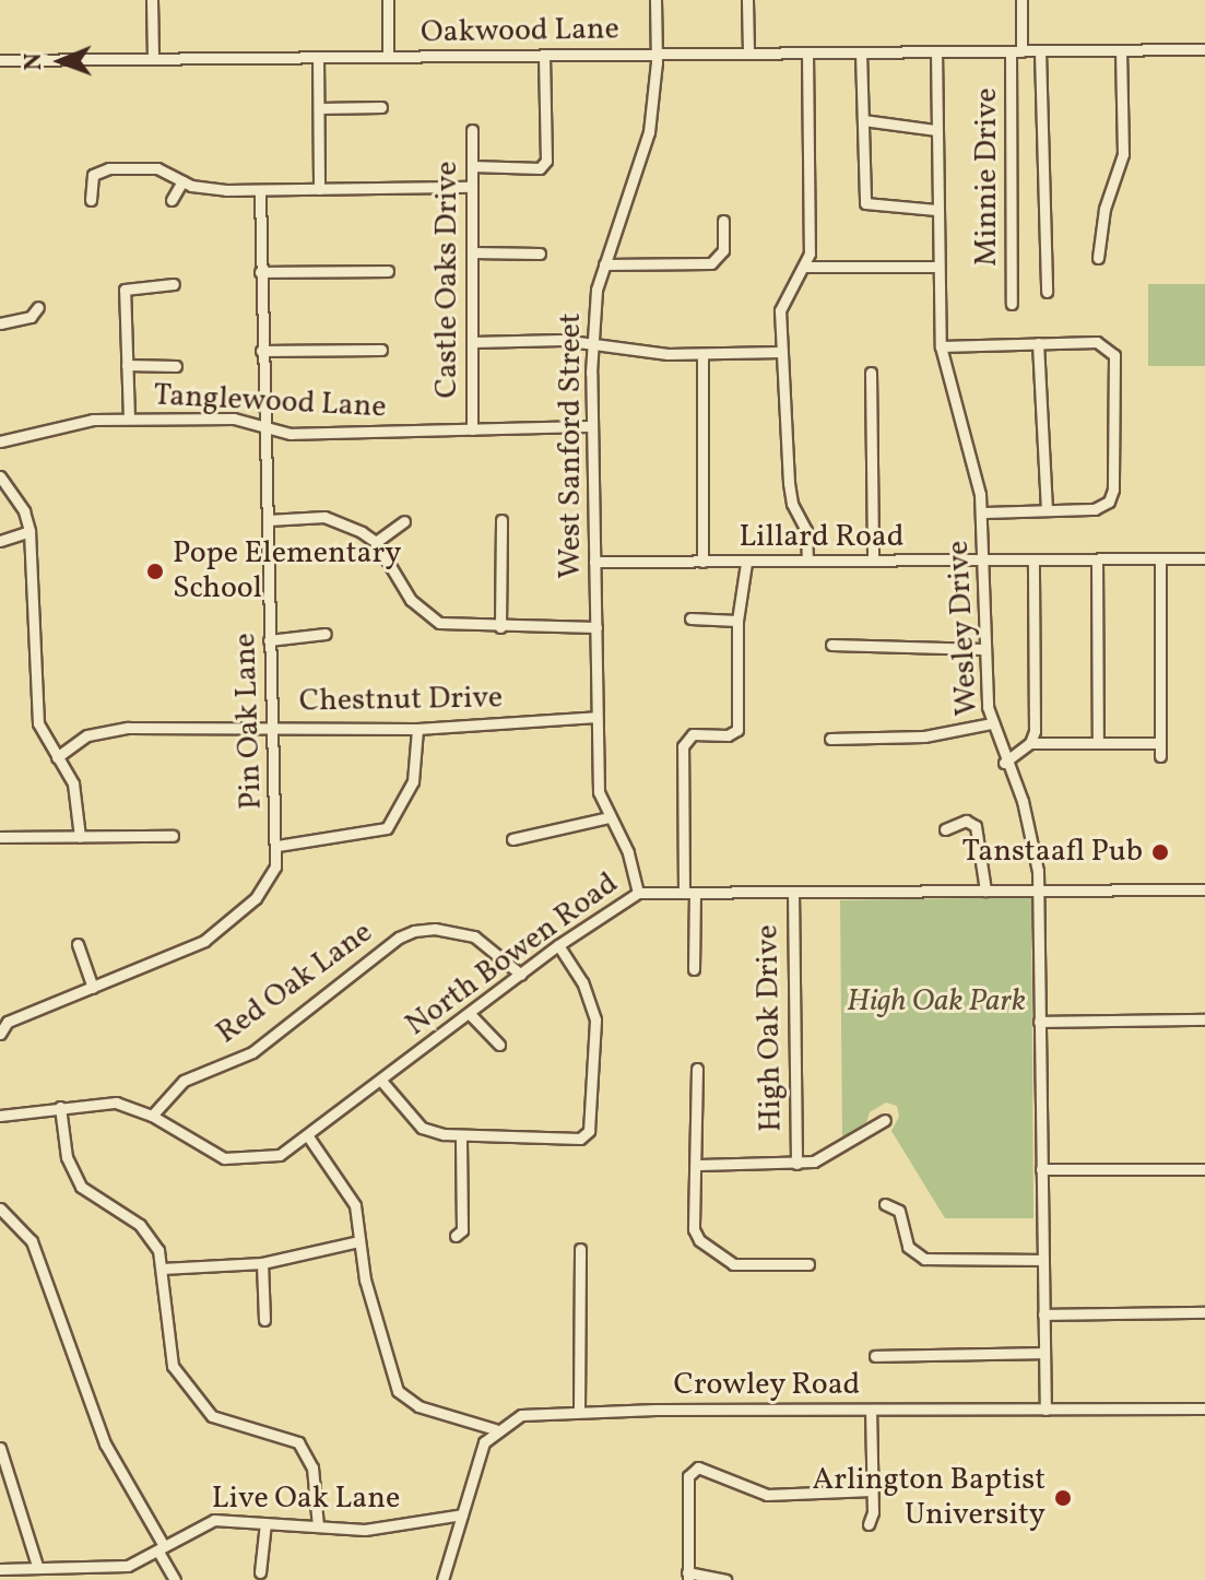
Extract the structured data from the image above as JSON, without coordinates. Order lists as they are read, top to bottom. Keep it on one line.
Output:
{"streets":{"street":["Oakwood Lane","Minnie Drive","Castle Oaks Drive","Tanglewood Lane","West Sanford Street","Lillard Road","Wesley Drive","Chestnut Drive","Pin Oak Lane","North Bowen Road","Red Oak Lane","High Oak Drive","Crowley Road","Live Oak Lane"]},"crossings":[["Oakwood Lane","Minnie Drive"],["Oakwood Lane","West Sanford Street"],["Oakwood Lane","Wesley Drive"],["Castle Oaks Drive","Tanglewood Lane"],["Tanglewood Lane","West Sanford Street"],["Tanglewood Lane","Pin Oak Lane"],["West Sanford Street","Lillard Road"],["West Sanford Street","Chestnut Drive"],["West Sanford Street","North Bowen Road"],["Lillard Road","Wesley Drive"],["Wesley Drive","North Bowen Road"],["Wesley Drive","Crowley Road"],["Chestnut Drive","Pin Oak Lane"],["North Bowen Road","Red Oak Lane"],["North Bowen Road","High Oak Drive"]],"parks":["High Oak Park"],"places":["Pope Elementary School","Tanstaafl Pub","Arlington Baptist University"],"north":"left"}
